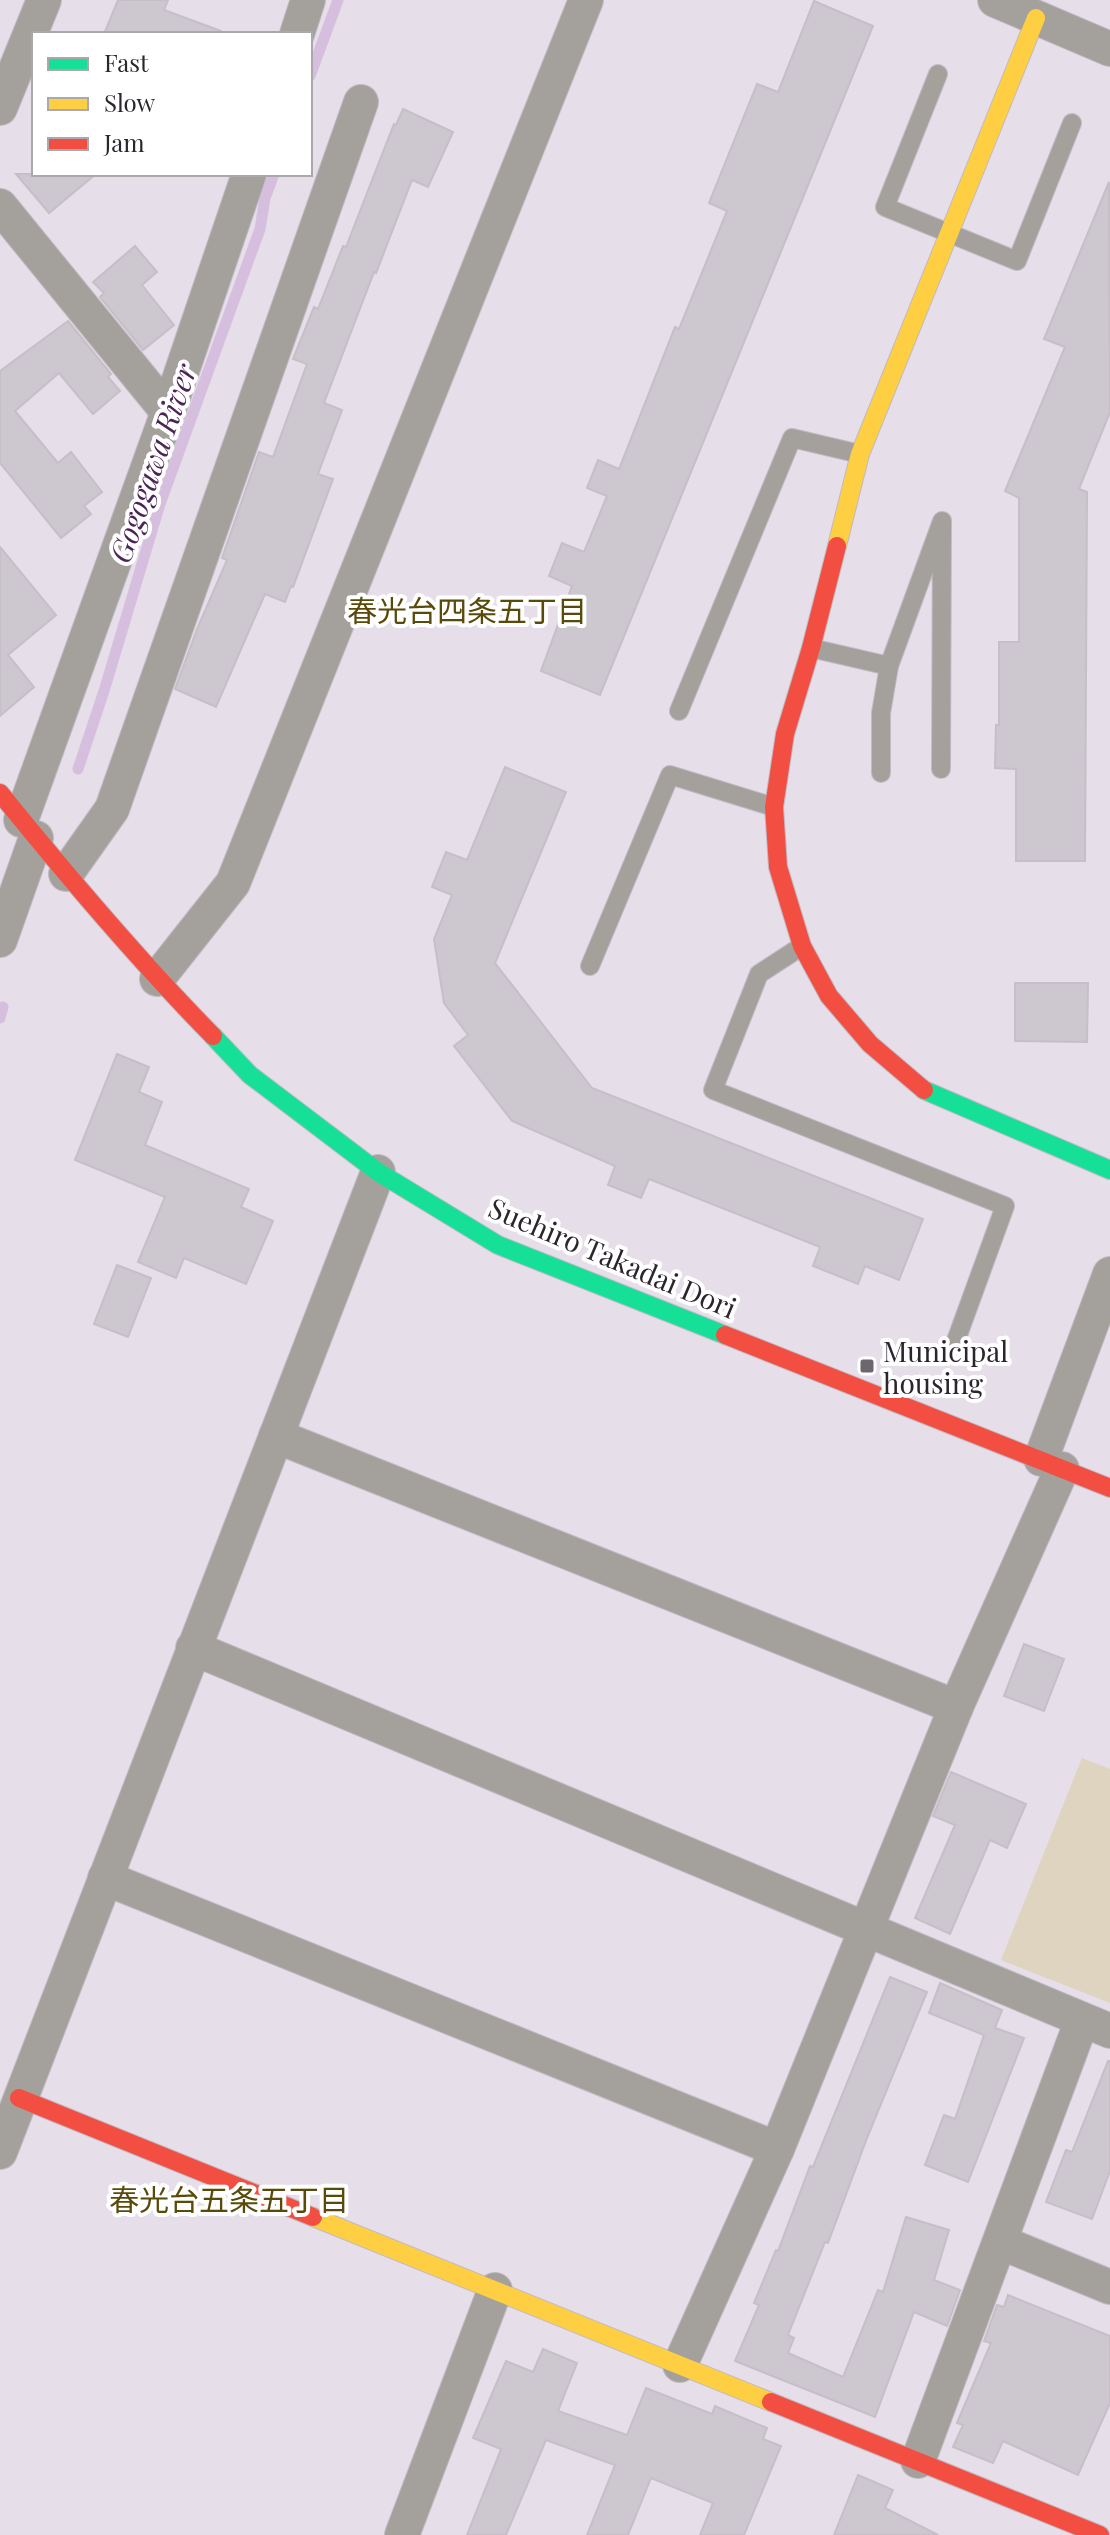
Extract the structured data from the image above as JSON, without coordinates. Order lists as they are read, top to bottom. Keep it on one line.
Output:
{"streets":{"street":["Suehiro Takadai Dori"]},"districts":["春光台四条五丁目","春光台五条五丁目"],"water":["Gogogawa River"],"places":{"transit":["Municipal housing"]},"legend":["Fast","Slow","Jam"]}
